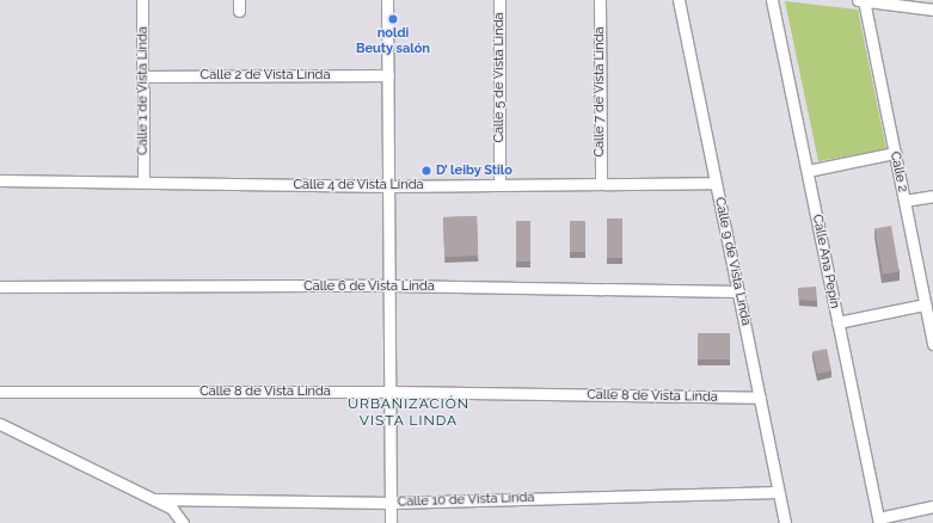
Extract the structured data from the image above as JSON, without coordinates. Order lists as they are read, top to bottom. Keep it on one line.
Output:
{"streets":{"street":["Calle 2 de Vista Linda","Calle 5 de Vista Linda","Calle 1 de Vista Linda","Calle 7 de Vista Linda","Calle 2","Calle 4 de Vista Linda","Calle 9 de Vista Linda","Calle Ana Pepín","Calle 6 de Vista Linda","Calle 8 de Vista Linda","Calle 10 de Vista Linda"]},"crossings":[["Calle 2 de Vista Linda","Calle 1 de Vista Linda"],["Calle 5 de Vista Linda","Calle 4 de Vista Linda"],["Calle 1 de Vista Linda","Calle 4 de Vista Linda"],["Calle 7 de Vista Linda","Calle 4 de Vista Linda"],["Calle 4 de Vista Linda","Calle 9 de Vista Linda"],["Calle 9 de Vista Linda","Calle 6 de Vista Linda"],["Calle 9 de Vista Linda","Calle 8 de Vista Linda"],["Calle 9 de Vista Linda","Calle 10 de Vista Linda"]],"districts":["URBANIZACIÓN VISTA LINDA"],"places":["noldi Beuty salón","D’ leiby Stilo"]}
